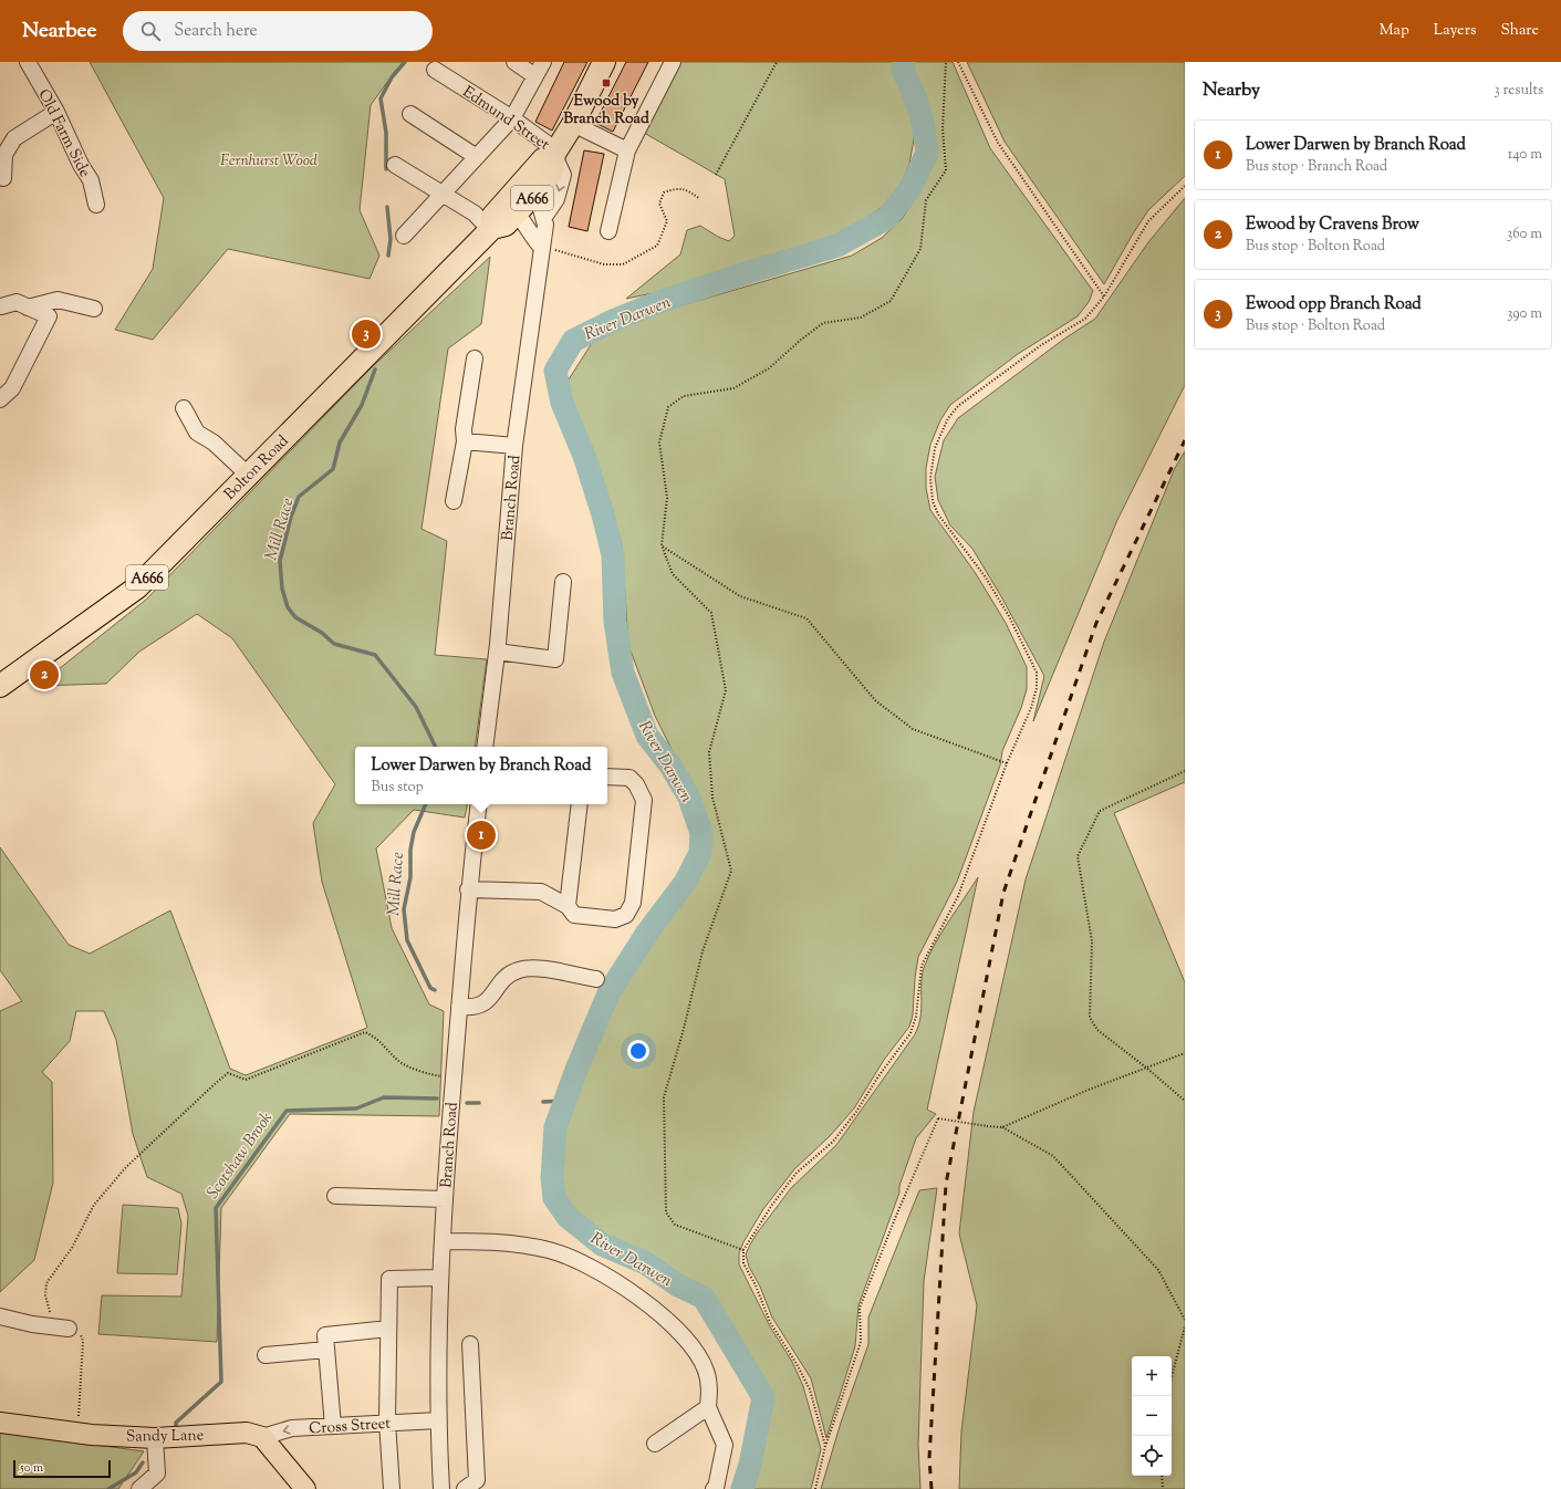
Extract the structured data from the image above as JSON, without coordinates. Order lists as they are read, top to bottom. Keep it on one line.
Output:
{"streets":{"highway":["A666","Bolton Road"],"main road":["Sandy Lane"],"street":["Edmund Street","Old Farm Side","Branch Road","Cross Street"]},"crossings":[["Edmund Street","Bolton Road"],["Branch Road","Cross Street"],["Cross Street","Sandy Lane"]],"water":["River Darwen","Mill Race","Scotshaw Brook"],"parks":["Fernhurst Wood"],"places":{"transit":["Ewood by Branch Road"]},"scale_bar":"50 m","page":{"header":"Nearbee","search":"Search here","nav":["Map","Layers","Share"],"heading":["Nearby","3 results"],"list":[{"mark":"1","name":"Lower Darwen by Branch Road","note":"Bus stop · Branch Road","value":"140 m"},{"mark":"2","name":"Ewood by Cravens Brow","note":"Bus stop · Bolton Road","value":"360 m"},{"mark":"3","name":"Ewood opp Branch Road","note":"Bus stop · Bolton Road","value":"390 m"}],"pins":["3","2","1"],"popup":["Lower Darwen by Branch Road","Bus stop"],"map_buttons":["+","−"],"scale":"50 m"}}
